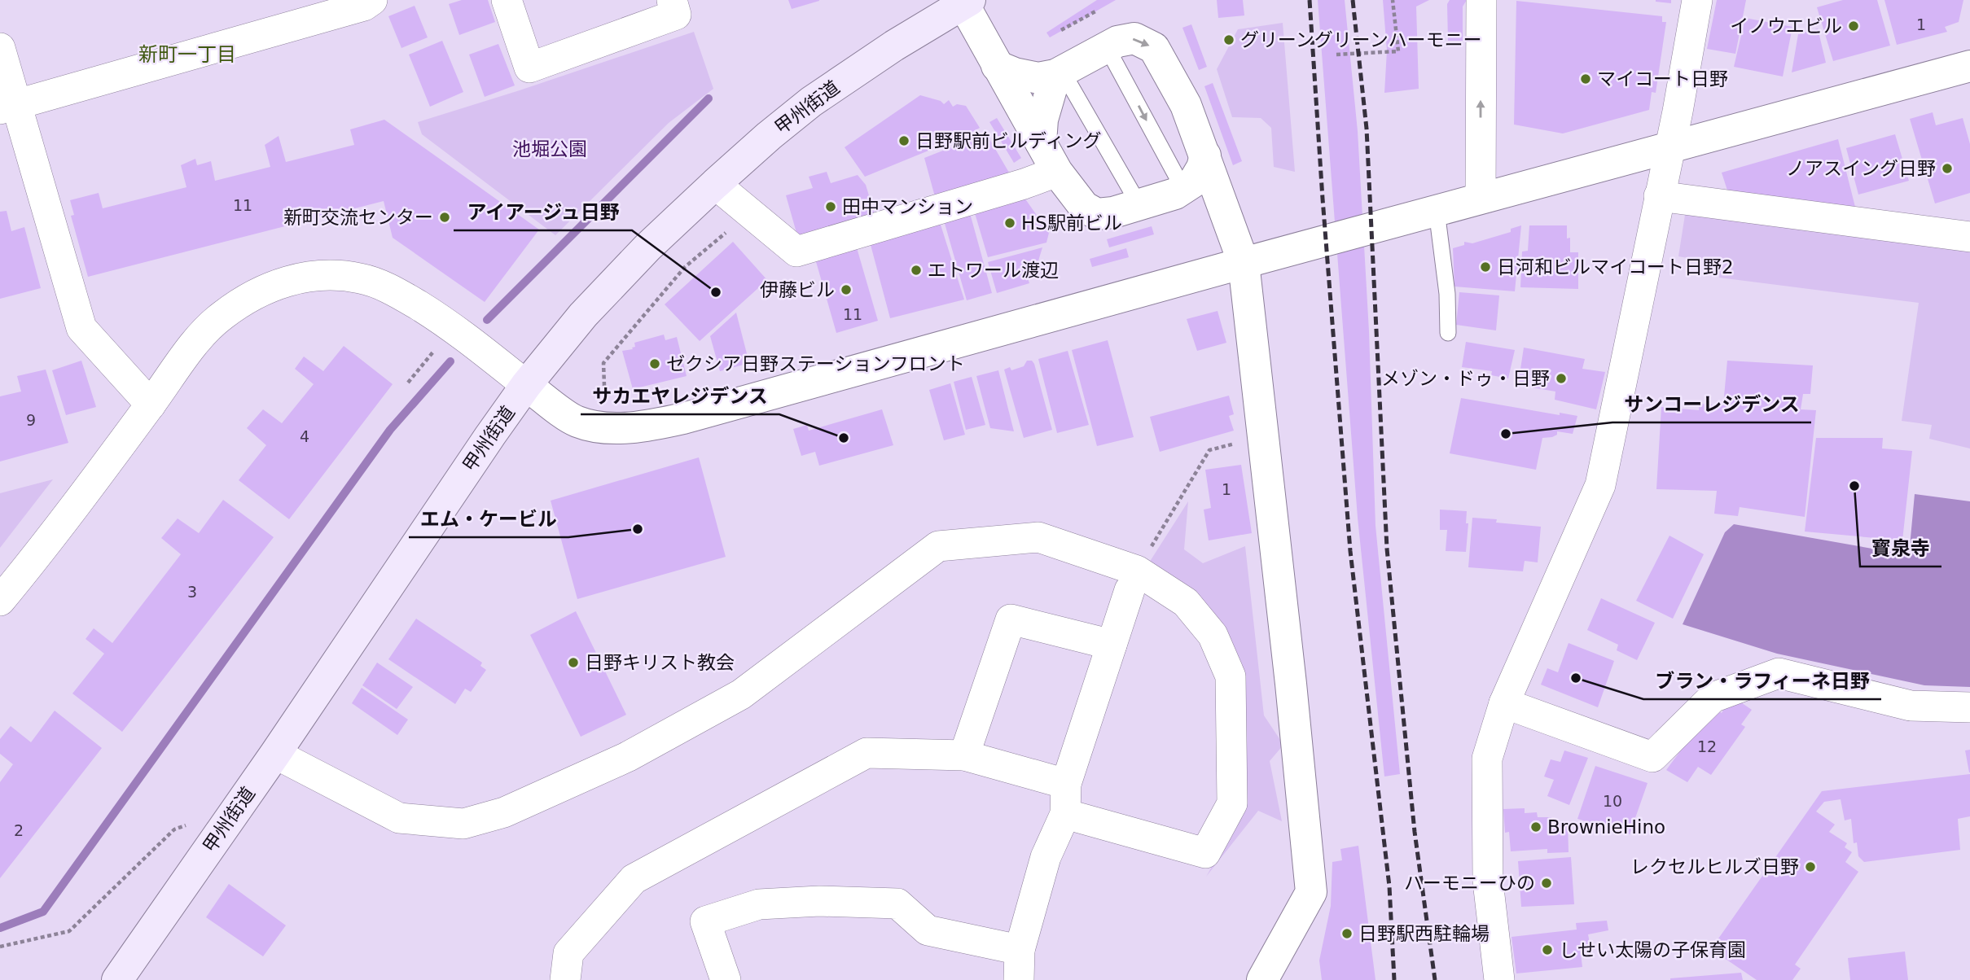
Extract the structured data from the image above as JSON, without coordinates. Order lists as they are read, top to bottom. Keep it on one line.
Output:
{"streets":{"main road":["甲州街道"]},"districts":["新町一丁目"],"parks":["池堀公園"],"places":["イノウエビル","グリーングリーンハーモニー","マイコート日野","日野駅前ビルディング","ノアスイング日野","田中マンション","新町交流センター","HS駅前ビル","日河和ビルマイコート日野2","エトワール渡辺","伊藤ビル","アイアージュ日野","ゼクシア日野ステーションフロント","メゾン・ドゥ・日野","サンコーレジデンス","サカエヤレジデンス","寳泉寺","エム・ケービル","日野キリスト教会","ブラン・ラフィーネ日野","BrownieHino","レクセルヒルズ日野","ハーモニーひの","日野駅西駐輪場","しせい太陽の子保育園"],"house_numbers":["1","11","11","9","4","1","3","12","10","2"]}
